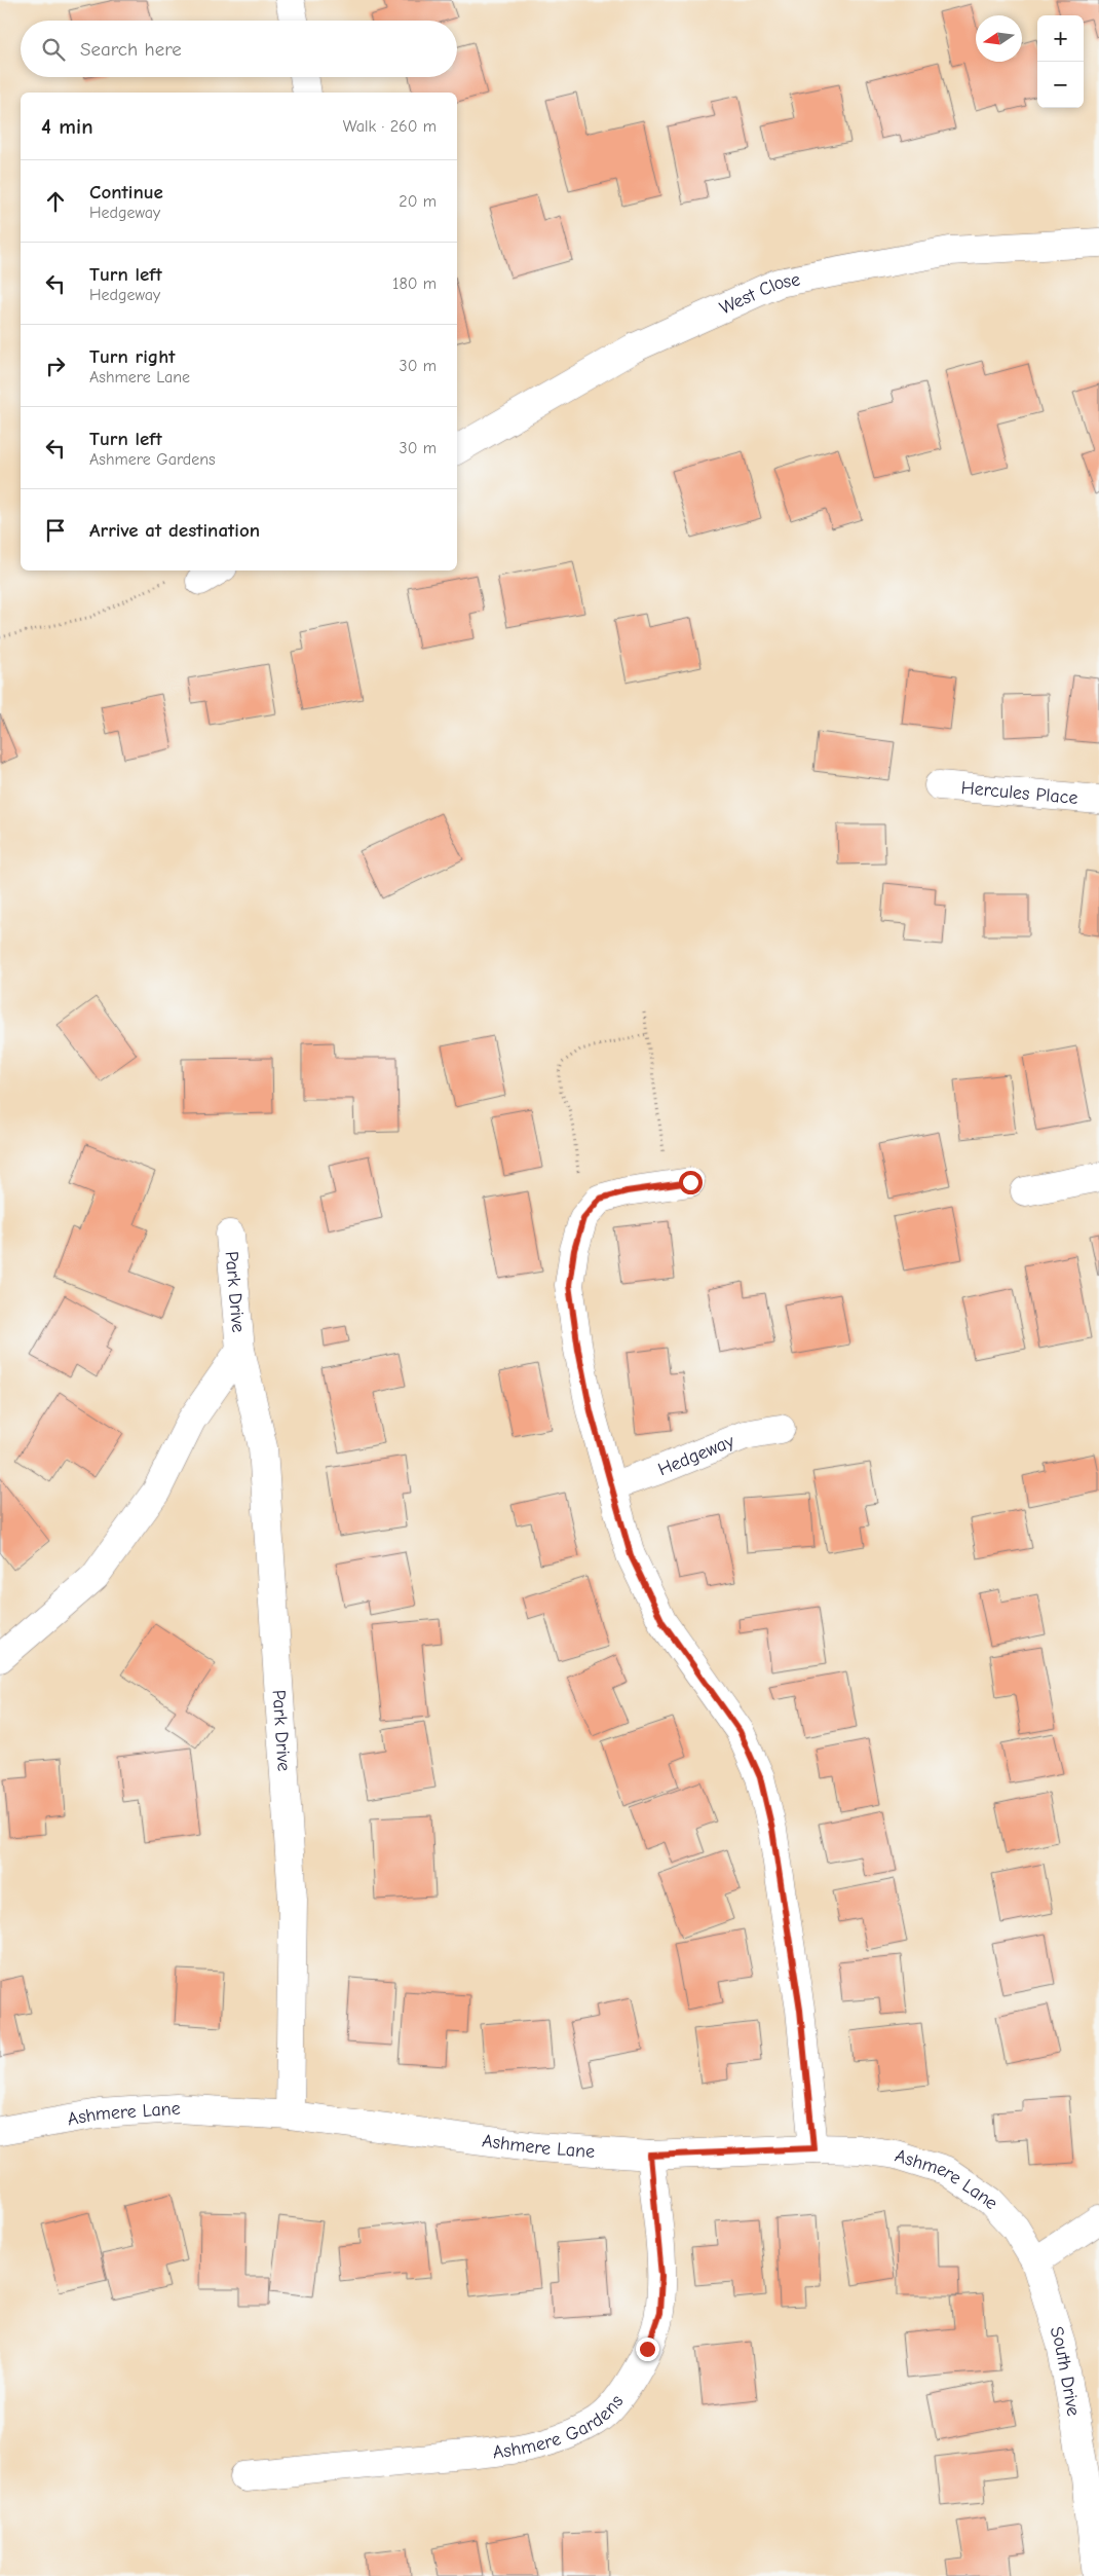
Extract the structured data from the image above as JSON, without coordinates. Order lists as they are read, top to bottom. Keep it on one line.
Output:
{"streets":{"street":["West Close","Hercules Place","Park Drive","Hedgeway","Ashmere Lane","South Drive","Ashmere Gardens"]},"crossings":[["Park Drive","Ashmere Lane"],["Ashmere Lane","South Drive"],["Ashmere Lane","Ashmere Gardens"]],"north":"left","page":{"map_buttons":["+","−"],"search":"Search here","heading":["4 min","Walk · 260 m"],"list":[["Continue","Hedgeway","20 m"],["Turn left","Hedgeway","180 m"],["Turn right","Ashmere Lane","30 m"],["Turn left","Ashmere Gardens","30 m"],"Arrive at destination"]}}
